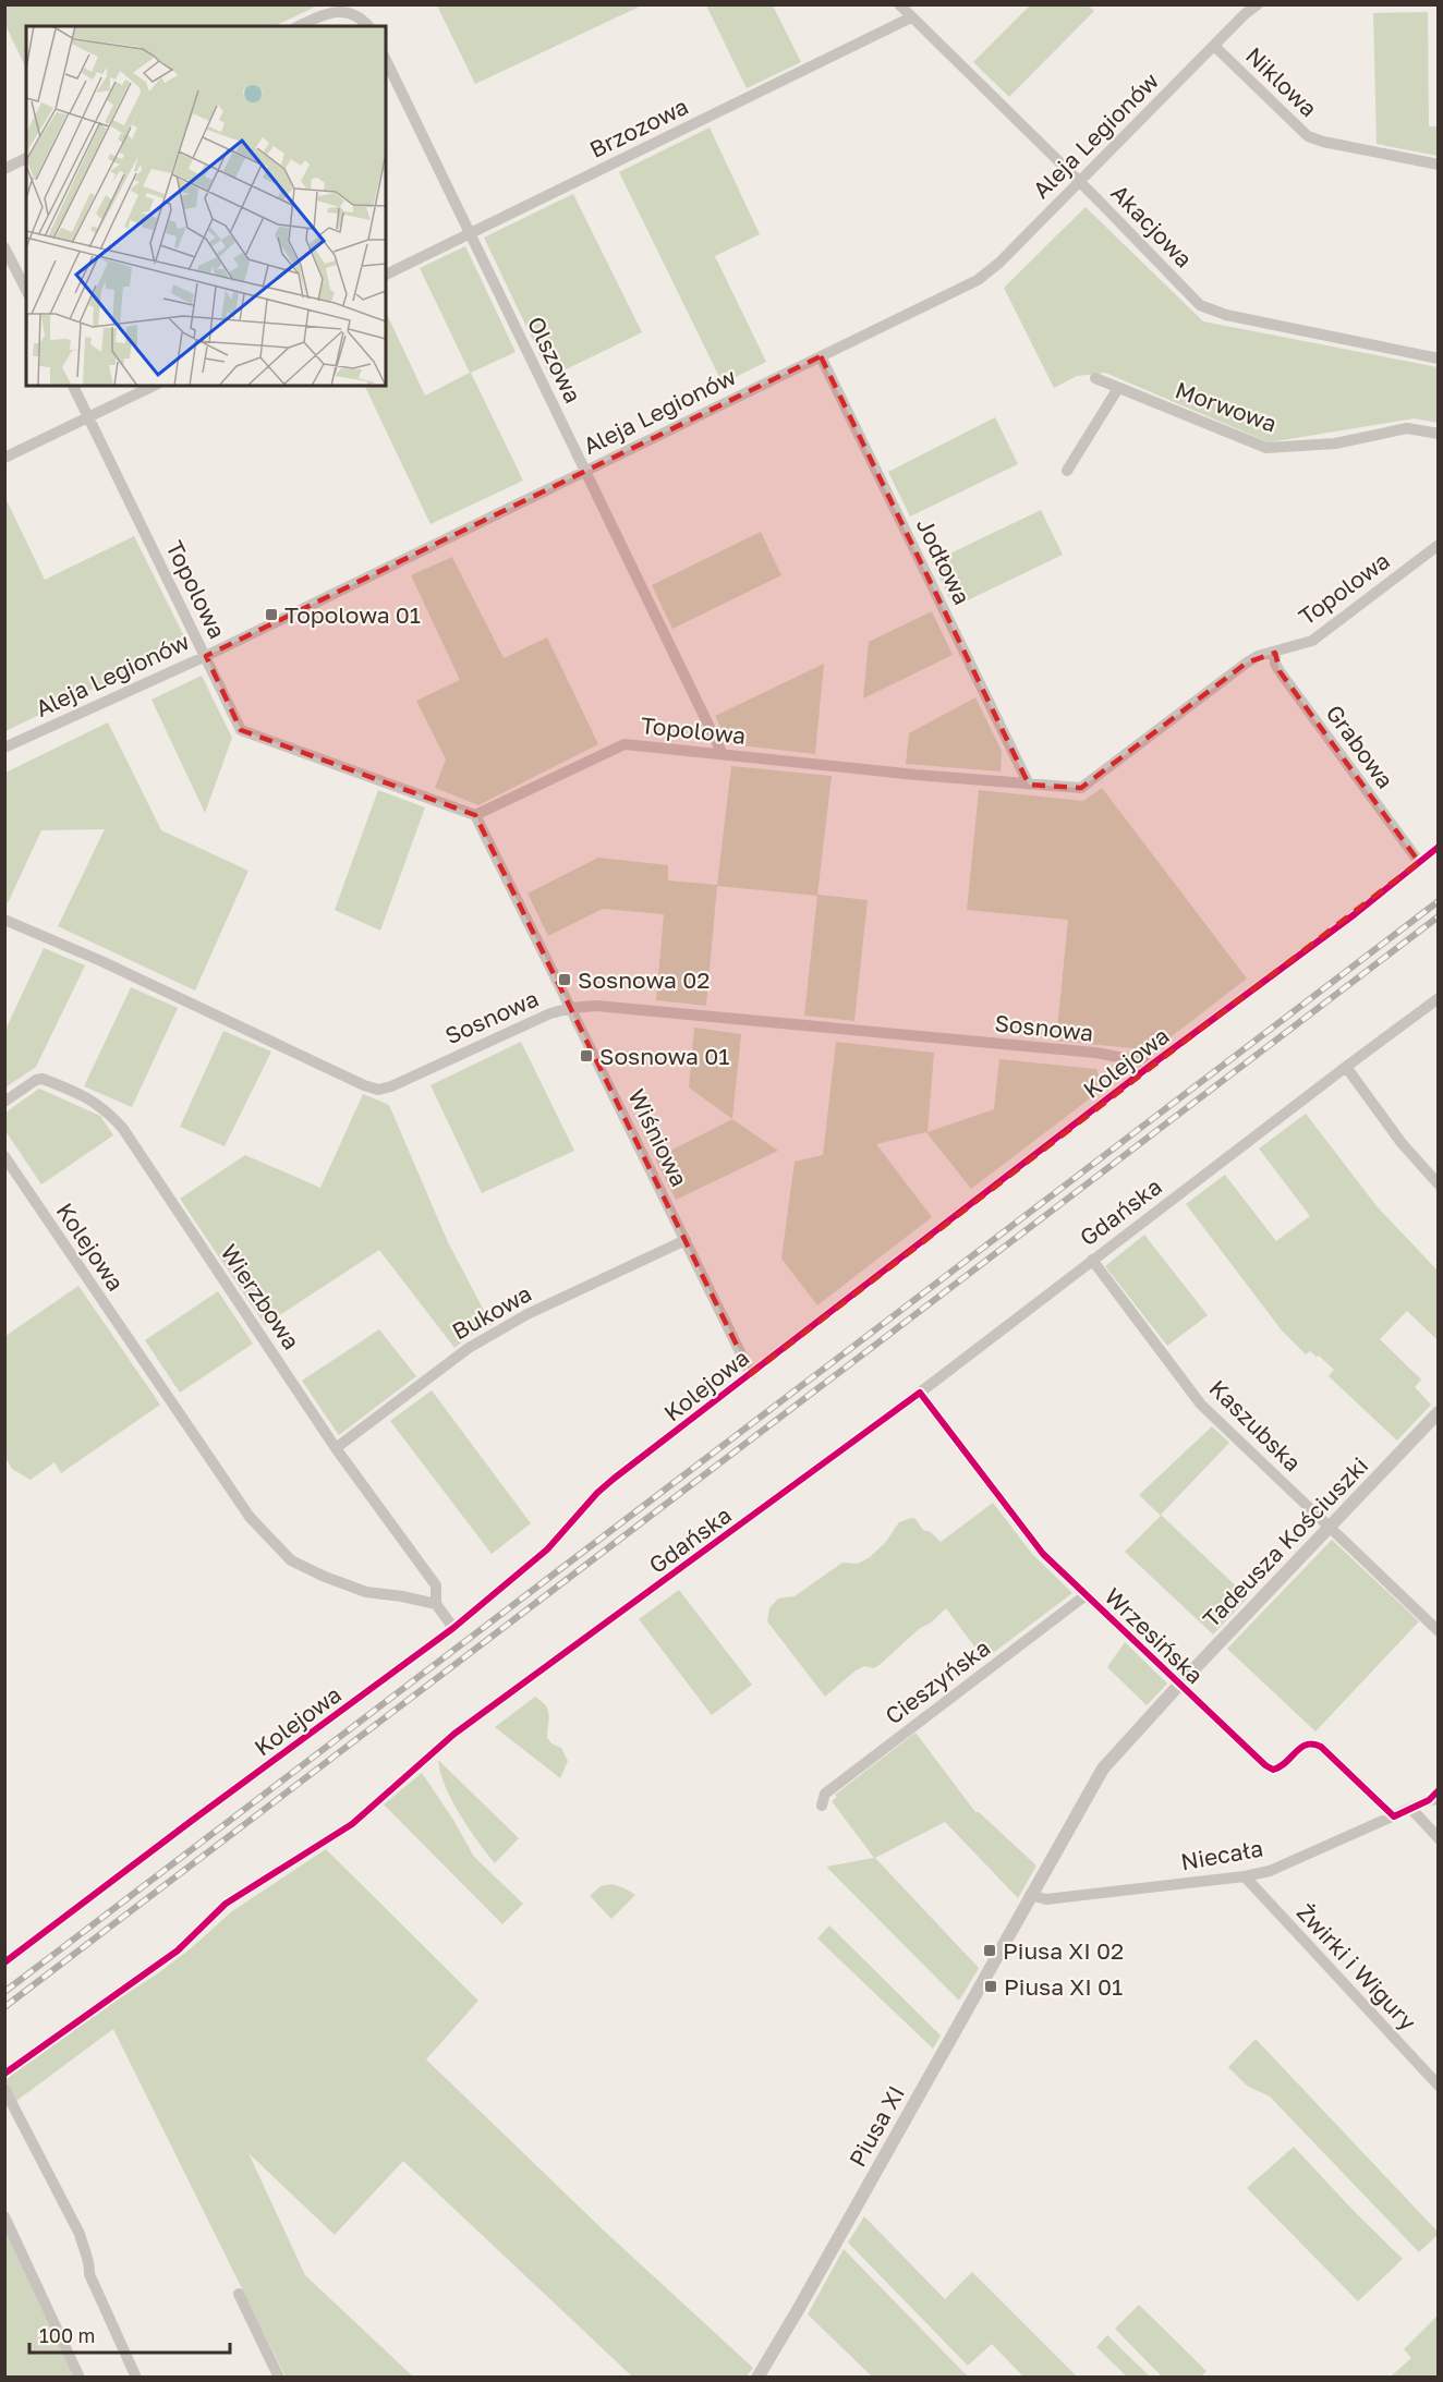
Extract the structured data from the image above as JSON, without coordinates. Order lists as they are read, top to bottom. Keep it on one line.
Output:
{"streets":{"street":["Niklowa","Brzozowa","Aleja Legionów","Akacjowa","Olszowa","Morwowa","Jodłowa","Topolowa","Grabowa","Sosnowa","Kolejowa","Wiśniowa","Gdańska","Wierzbowa","Bukowa","Kaszubska","Tadeusza Kościuszki","Wrzesińska","Cieszyńska","Niecała","Żwirki i Wigury","Piusa XI"]},"crossings":[["Niklowa","Aleja Legionów"],["Brzozowa","Akacjowa"],["Brzozowa","Olszowa"],["Aleja Legionów","Akacjowa"],["Aleja Legionów","Olszowa"],["Aleja Legionów","Jodłowa"],["Aleja Legionów","Topolowa"],["Olszowa","Topolowa"],["Jodłowa","Topolowa"],["Topolowa","Grabowa"],["Topolowa","Wiśniowa"],["Grabowa","Kolejowa"],["Sosnowa","Kolejowa"],["Sosnowa","Wiśniowa"],["Kolejowa","Wiśniowa"],["Kolejowa","Wierzbowa"],["Wiśniowa","Bukowa"],["Gdańska","Kaszubska"],["Gdańska","Wrzesińska"],["Wierzbowa","Bukowa"],["Kaszubska","Tadeusza Kościuszki"],["Tadeusza Kościuszki","Wrzesińska"],["Tadeusza Kościuszki","Niecała"],["Tadeusza Kościuszki","Piusa XI"],["Wrzesińska","Cieszyńska"],["Wrzesińska","Niecała"],["Niecała","Żwirki i Wigury"],["Niecała","Piusa XI"]],"places":{"transit":["Topolowa 01","Sosnowa 02","Sosnowa 01","Piusa XI 02","Piusa XI 01"]},"scale_bar":"100 m"}
